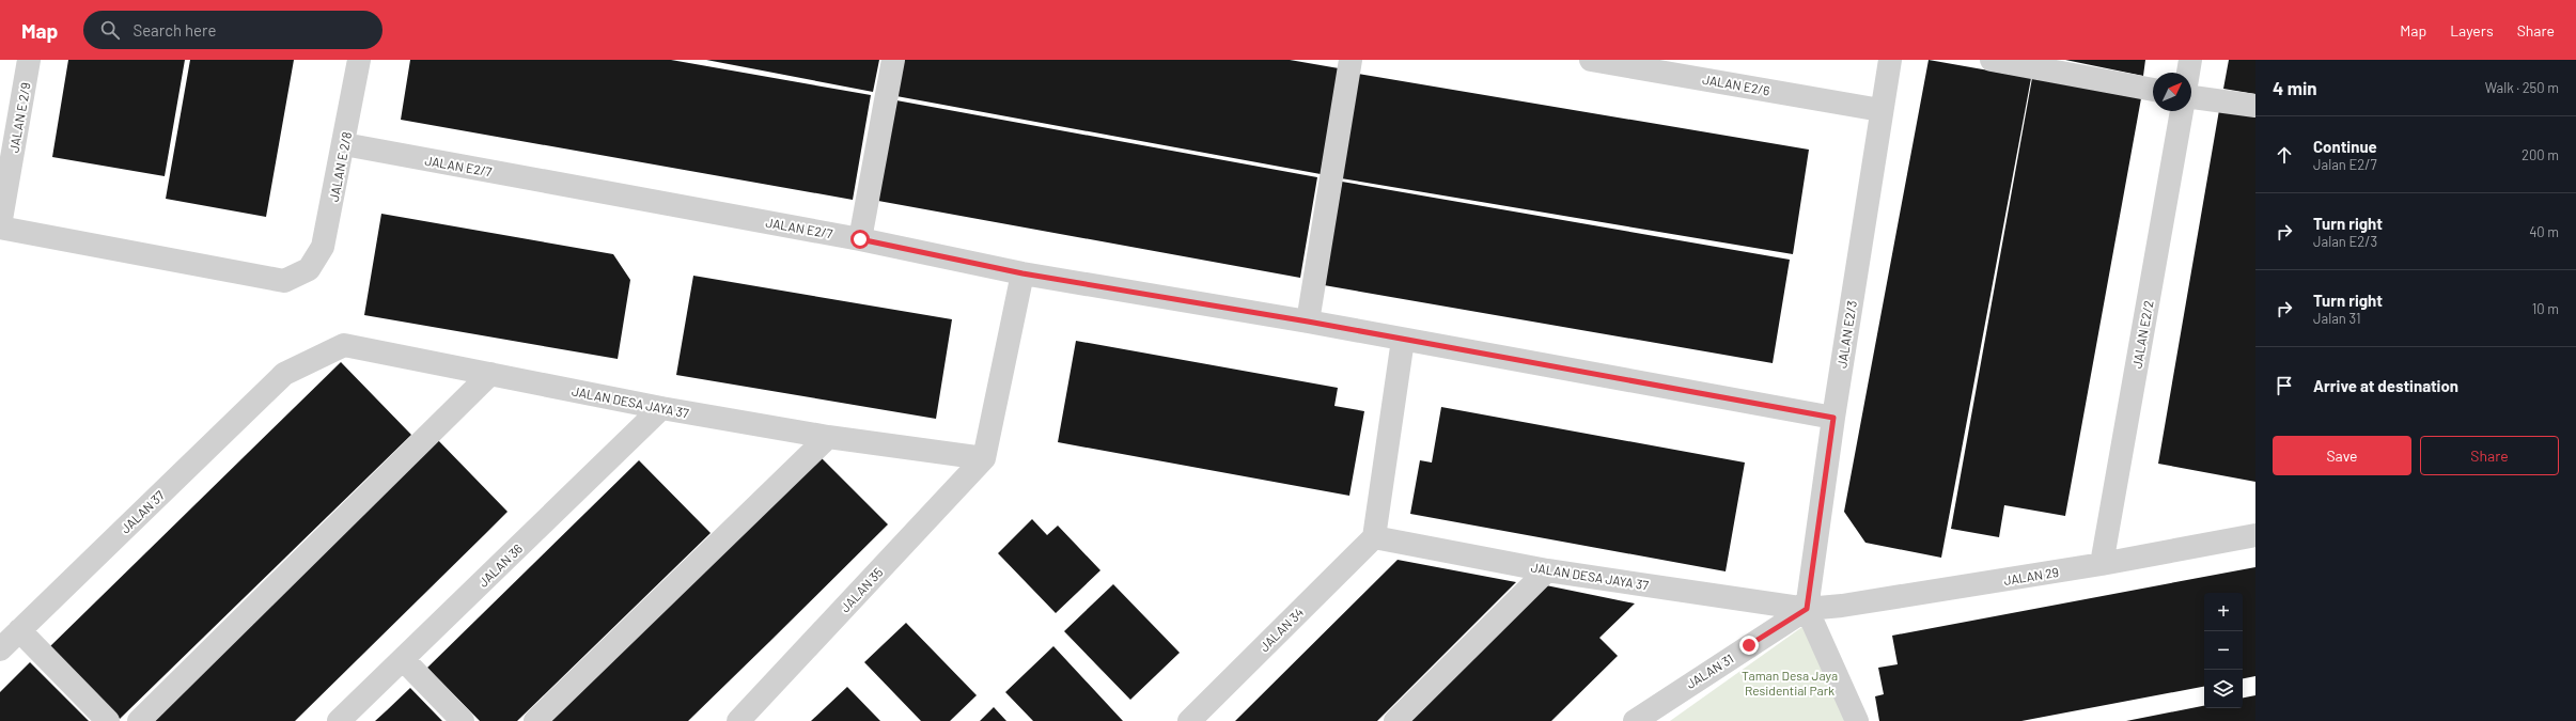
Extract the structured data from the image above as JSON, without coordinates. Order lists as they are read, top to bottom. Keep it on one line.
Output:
{"streets":{"street":["JALAN E2/6","JALAN E 2/9","JALAN E2/7","JALAN E 2/8","JALAN E2/3","JALAN E2/2","JALAN DESA JAYA 37","JALAN 37","JALAN 36","JALAN 29","JALAN 35","JALAN 34","JALAN 31"]},"crossings":[["JALAN E2/6","JALAN E2/3"],["JALAN E 2/9","JALAN E 2/8"],["JALAN E2/7","JALAN E 2/8"],["JALAN E2/7","JALAN E2/3"],["JALAN E2/3","JALAN DESA JAYA 37"],["JALAN E2/3","JALAN 29"],["JALAN E2/3","JALAN 31"],["JALAN E2/2","JALAN 29"],["JALAN DESA JAYA 37","JALAN 37"],["JALAN DESA JAYA 37","JALAN 36"],["JALAN DESA JAYA 37","JALAN 29"],["JALAN DESA JAYA 37","JALAN 35"],["JALAN DESA JAYA 37","JALAN 34"],["JALAN DESA JAYA 37","JALAN 31"],["JALAN 29","JALAN 31"]],"parks":["Taman Desa Jaya Residential Park"],"north":"top right","page":{"header":"Map","search":"Search here","nav":["Map","Layers","Share"],"heading":["4 min","Walk · 250 m"],"list":[["Continue","Jalan E2/7","200 m"],["Turn right","Jalan E2/3","40 m"],["Turn right","Jalan 31","10 m"],"Arrive at destination"],"buttons":["Save","Share"],"map_buttons":["+","−"]}}
